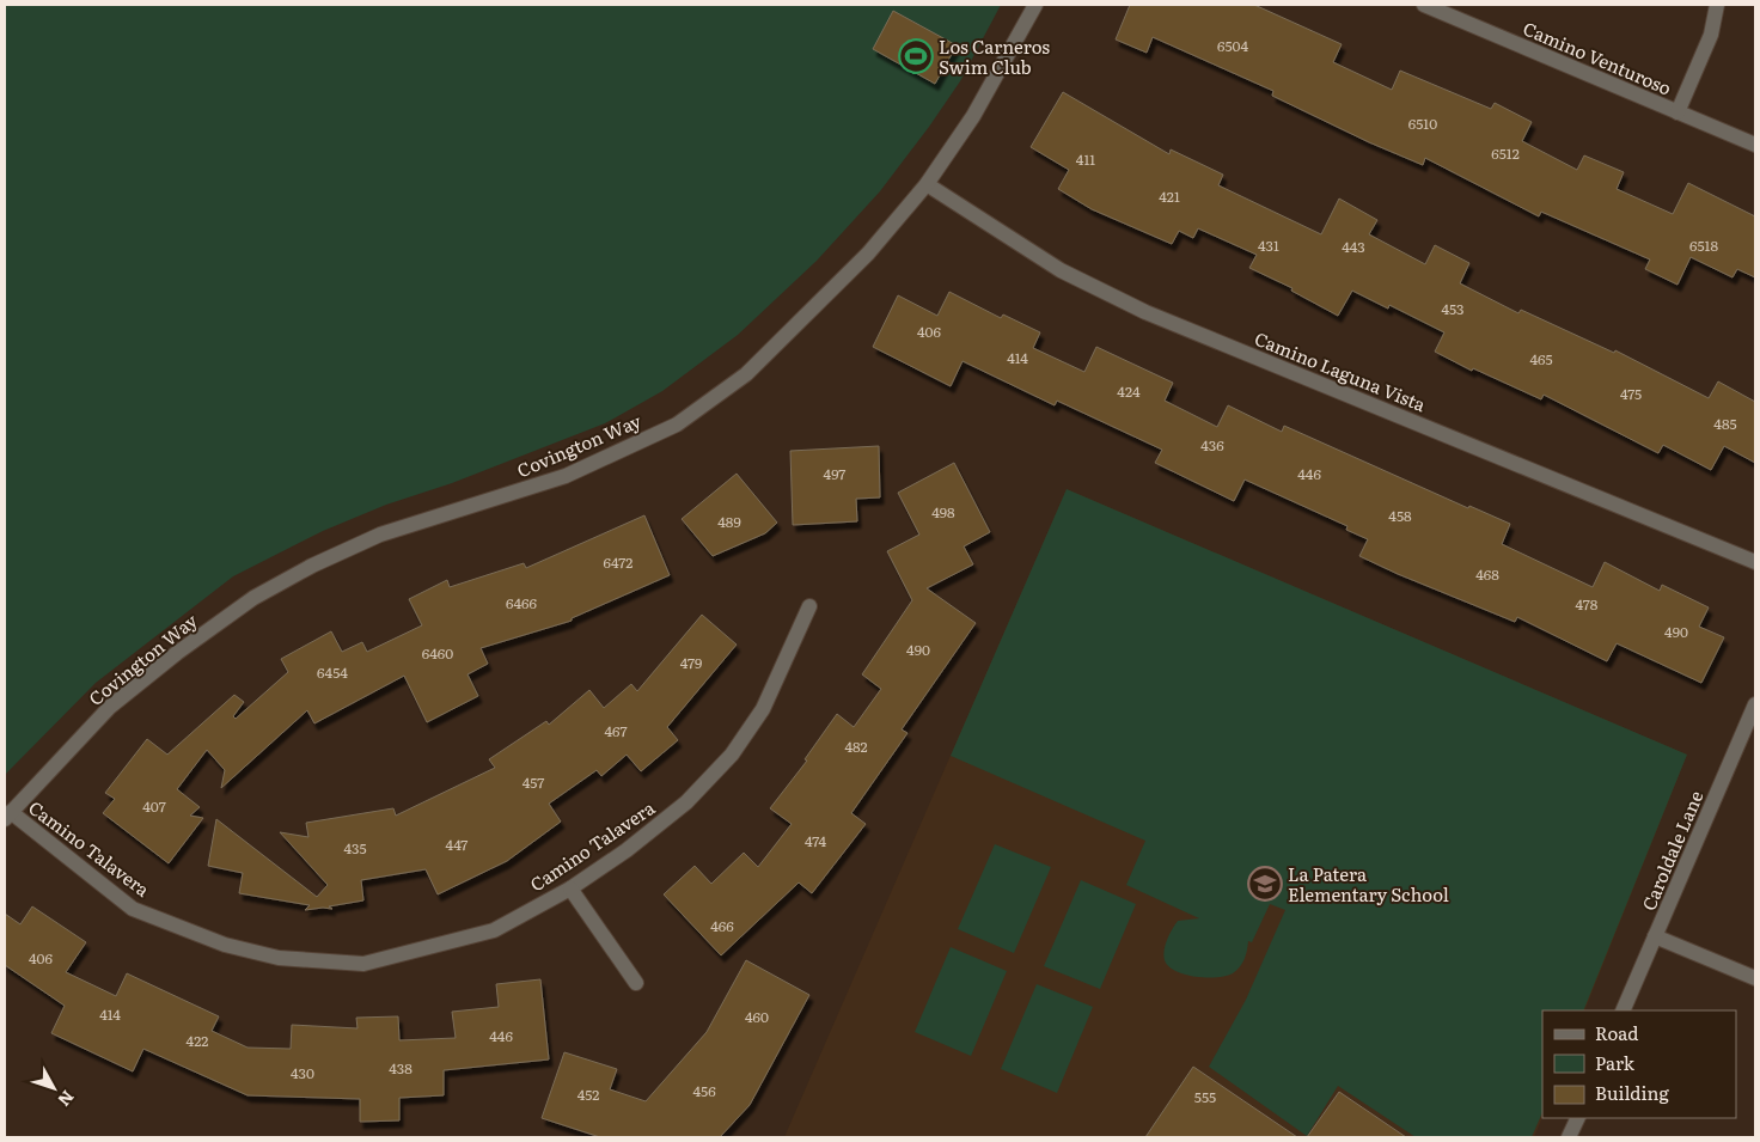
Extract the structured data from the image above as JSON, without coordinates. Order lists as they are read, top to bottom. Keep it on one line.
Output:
{"streets":{"street":["Camino Venturoso","Camino Laguna Vista","Covington Way","Camino Talavera","Caroldale Lane"]},"crossings":[["Camino Laguna Vista","Covington Way"],["Covington Way","Camino Talavera"]],"places":{"sports":["Los Carneros Swim Club"],"school or university":["La Patera Elementary School"]},"house_numbers":["6504","6510","6512","411","421","431","6518","443","453","406","414","465","424","475","485","436","497","446","498","458","489","6472","468","6466","478","490","490","6460","479","6454","467","482","457","407","474","447","435","466","406","414","460","446","422","438","430","456","452","555"],"legend":["Road","Park","Building"],"north":"bottom right"}
